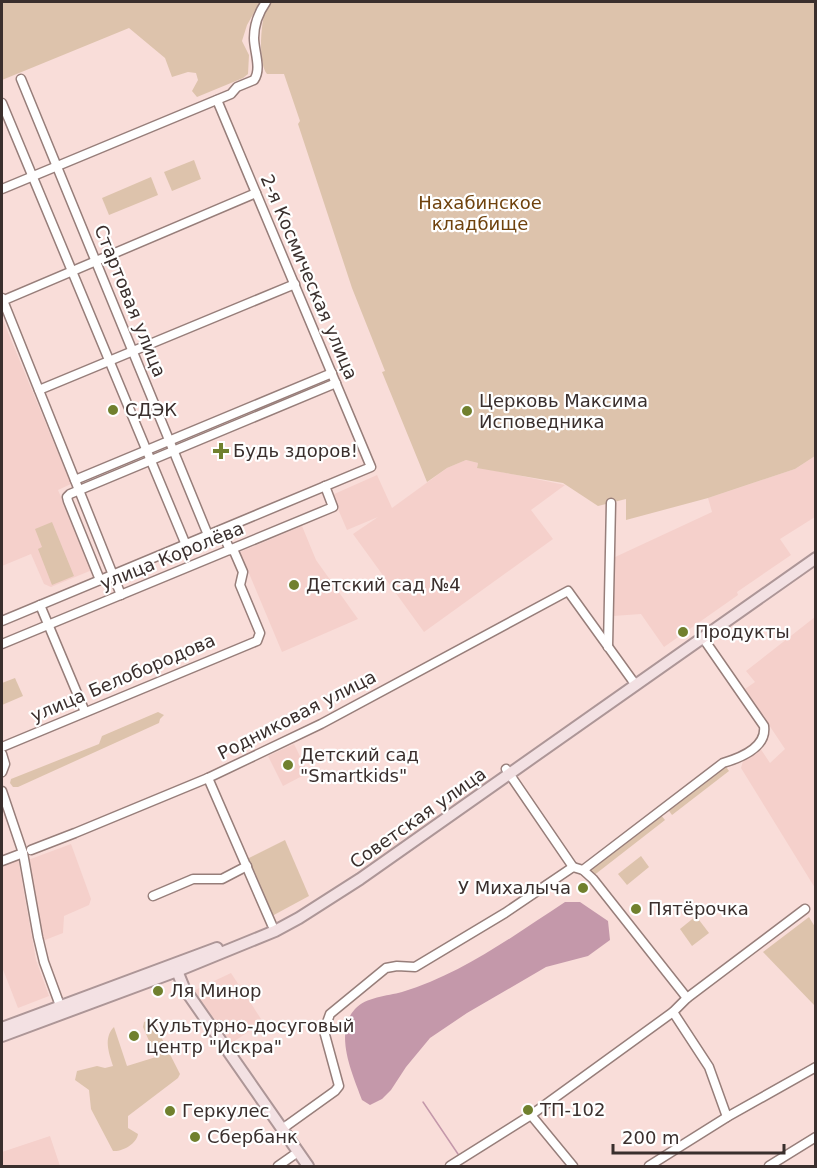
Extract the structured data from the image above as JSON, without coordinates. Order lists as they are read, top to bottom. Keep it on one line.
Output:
{"streets":{"main road":["Советская улица"],"street":["2-я Космическая улица","Стартовая улица","улица Королёва","улица Белобородова","Родниковая улица"]},"crossings":[["2-я Космическая улица","улица Королёва"],["Стартовая улица","улица Королёва"],["улица Королёва","улица Белобородова"]],"parks":["Нахабинское кладбище"],"places":{"other":["СДЭК","Церковь Максима Исповедника","Детский сад №4","Продукты","Детский сад \"Smartkids\"","У Михалыча","Пятёрочка","Ля Минор","Культурно-досуговый центр \"Искра\"","ТП-102","Геркулес","Сбербанк"],"health":["Будь здоров!"]},"scale_bar":"200 m"}
